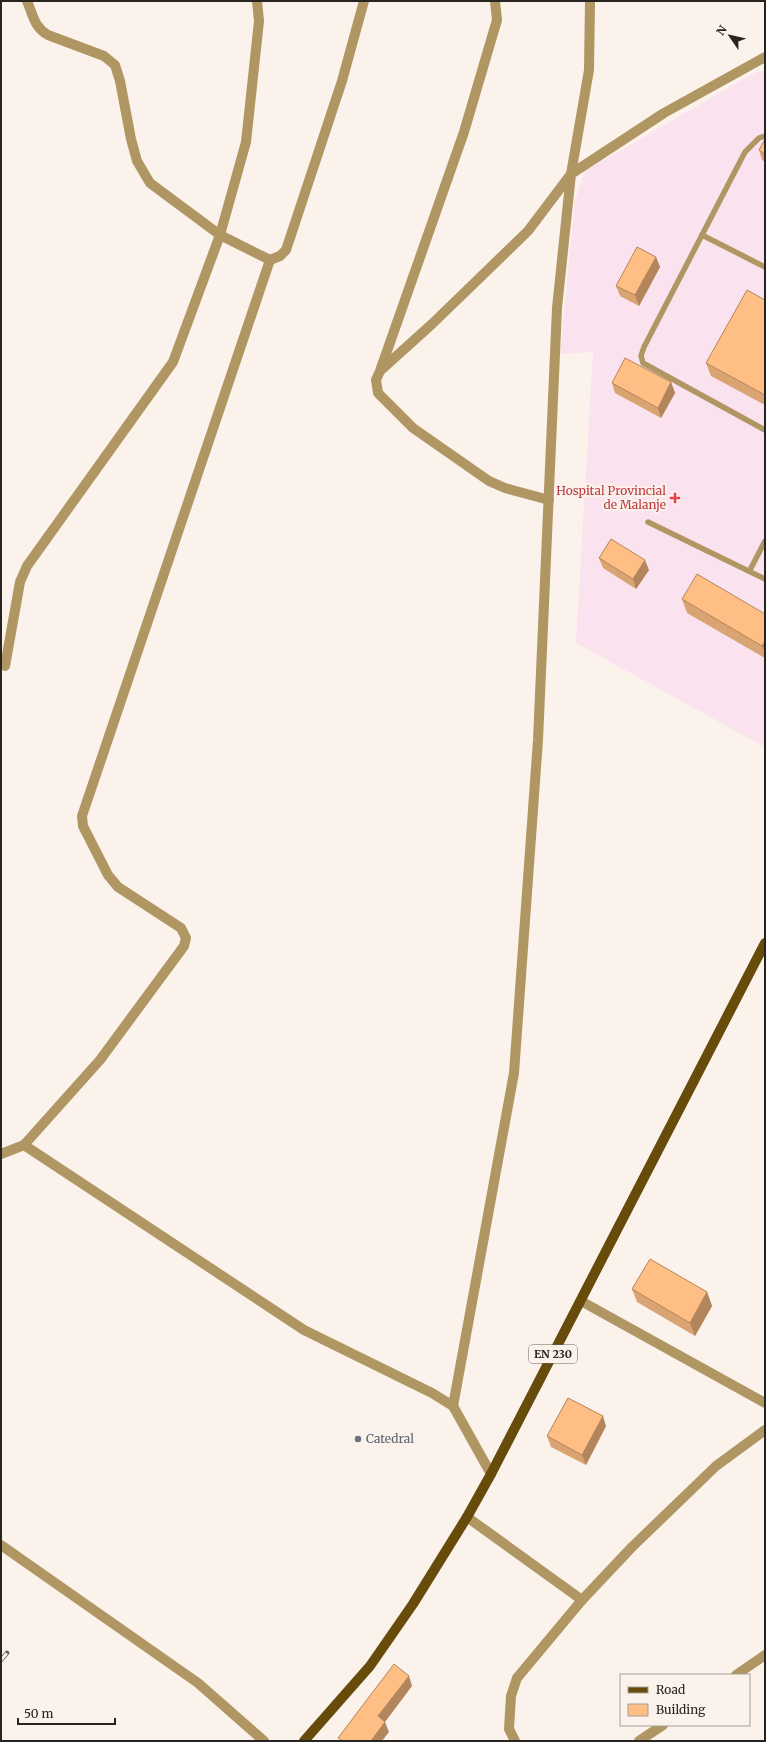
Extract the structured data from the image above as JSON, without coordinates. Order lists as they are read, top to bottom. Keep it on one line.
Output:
{"streets":{"main road":["EN 230"]},"places":{"health":["Hospital Provincial de Malanje"],"other":["Catedral"]},"legend":["Road","Building"],"scale_bar":"50 m","north":"top left"}
